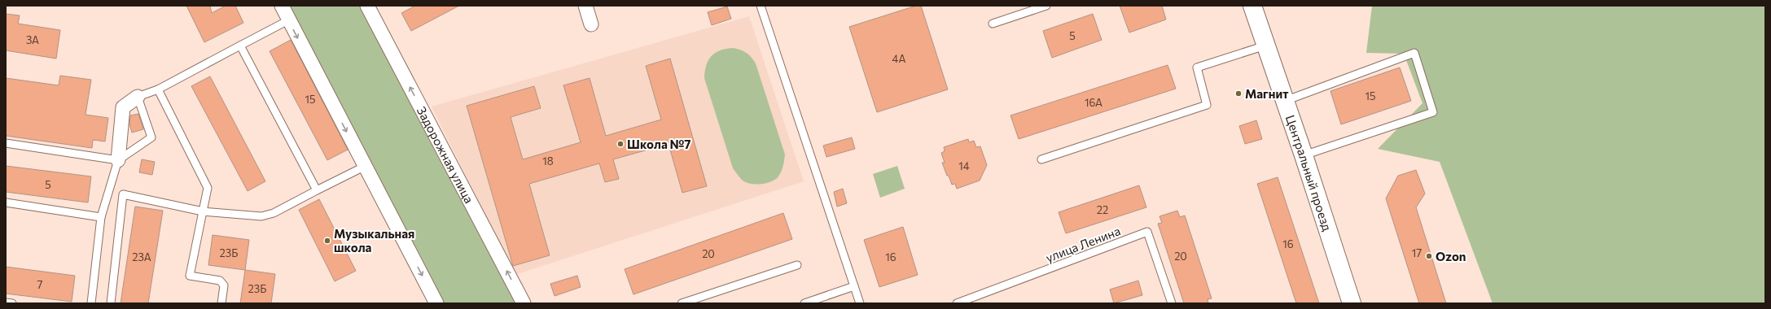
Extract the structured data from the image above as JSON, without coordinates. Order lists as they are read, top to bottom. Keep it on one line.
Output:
{"streets":{"main road":["Центральный проезд"],"street":["Задорожная улица"],"lane":["улица Ленина"]},"places":["Магнит","Школа №7","Музыкальная школа","Ozon"],"house_numbers":["5","3А","4А","15","15","16А","18","14","5","22","16","23Б","17","20","20","23А","16","7","23Б"]}
